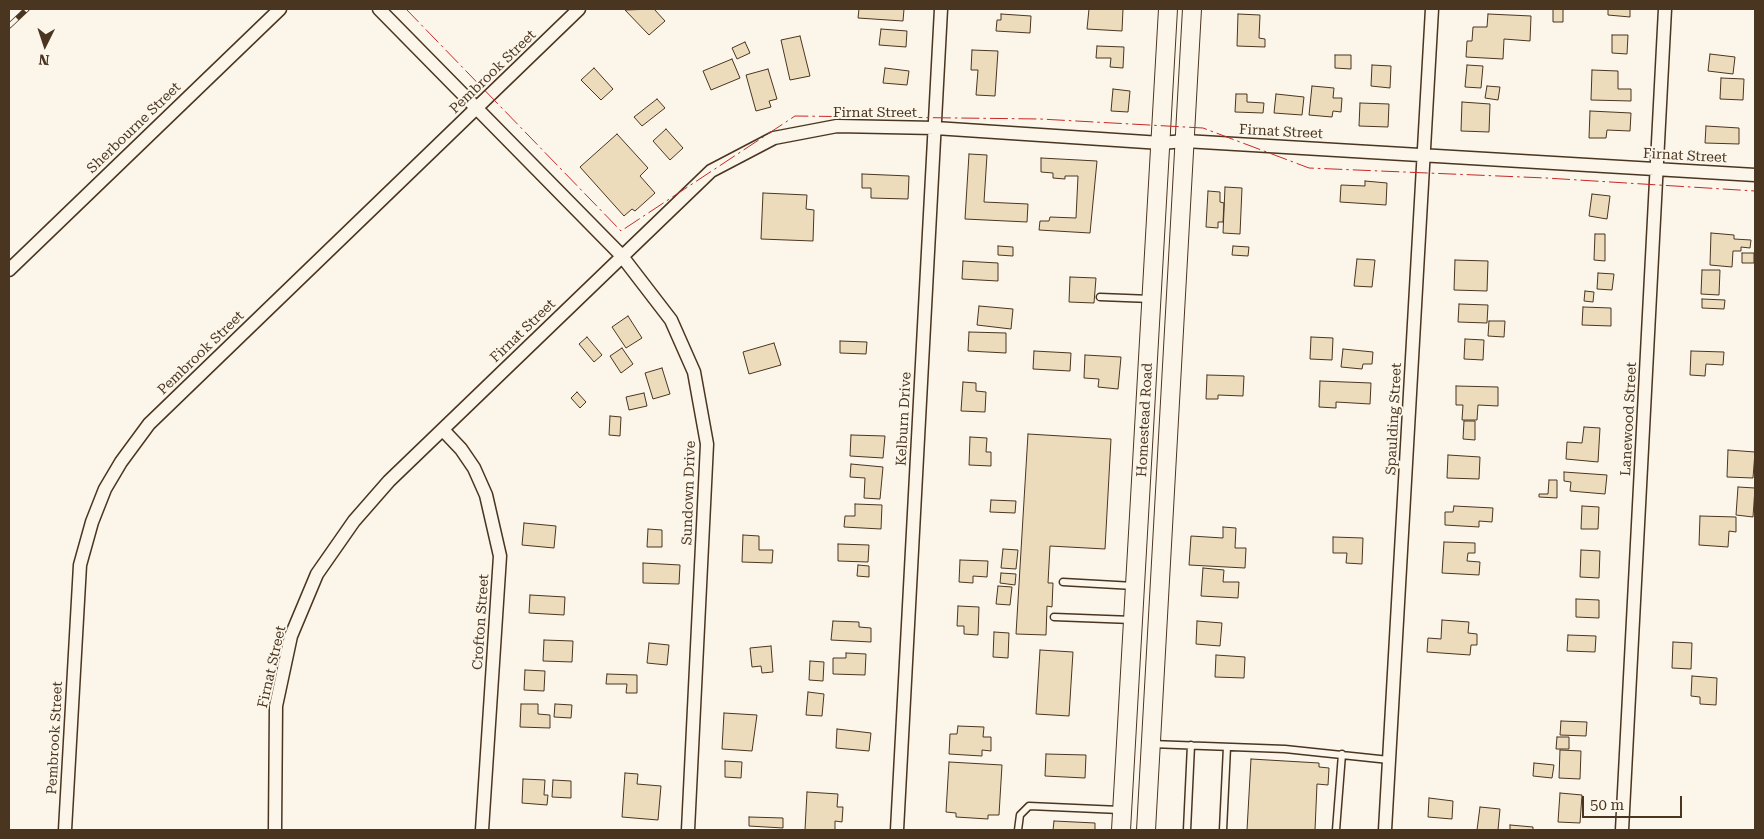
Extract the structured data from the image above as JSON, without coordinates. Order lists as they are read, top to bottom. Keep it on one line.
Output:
{"streets":{"main road":["Homestead Road"],"street":["Pembrook Street","Firnat Street","Sherbourne Street","Kelburn Drive","Spaulding Street","Lanewood Street","Sundown Drive","Crofton Street"]},"crossings":[["Pembrook Street","Sundown Drive"],["Firnat Street","Kelburn Drive"],["Firnat Street","Spaulding Street"],["Firnat Street","Lanewood Street"],["Firnat Street","Homestead Road"],["Firnat Street","Sundown Drive"],["Firnat Street","Crofton Street"]],"scale_bar":"50 m","north":"bottom"}
